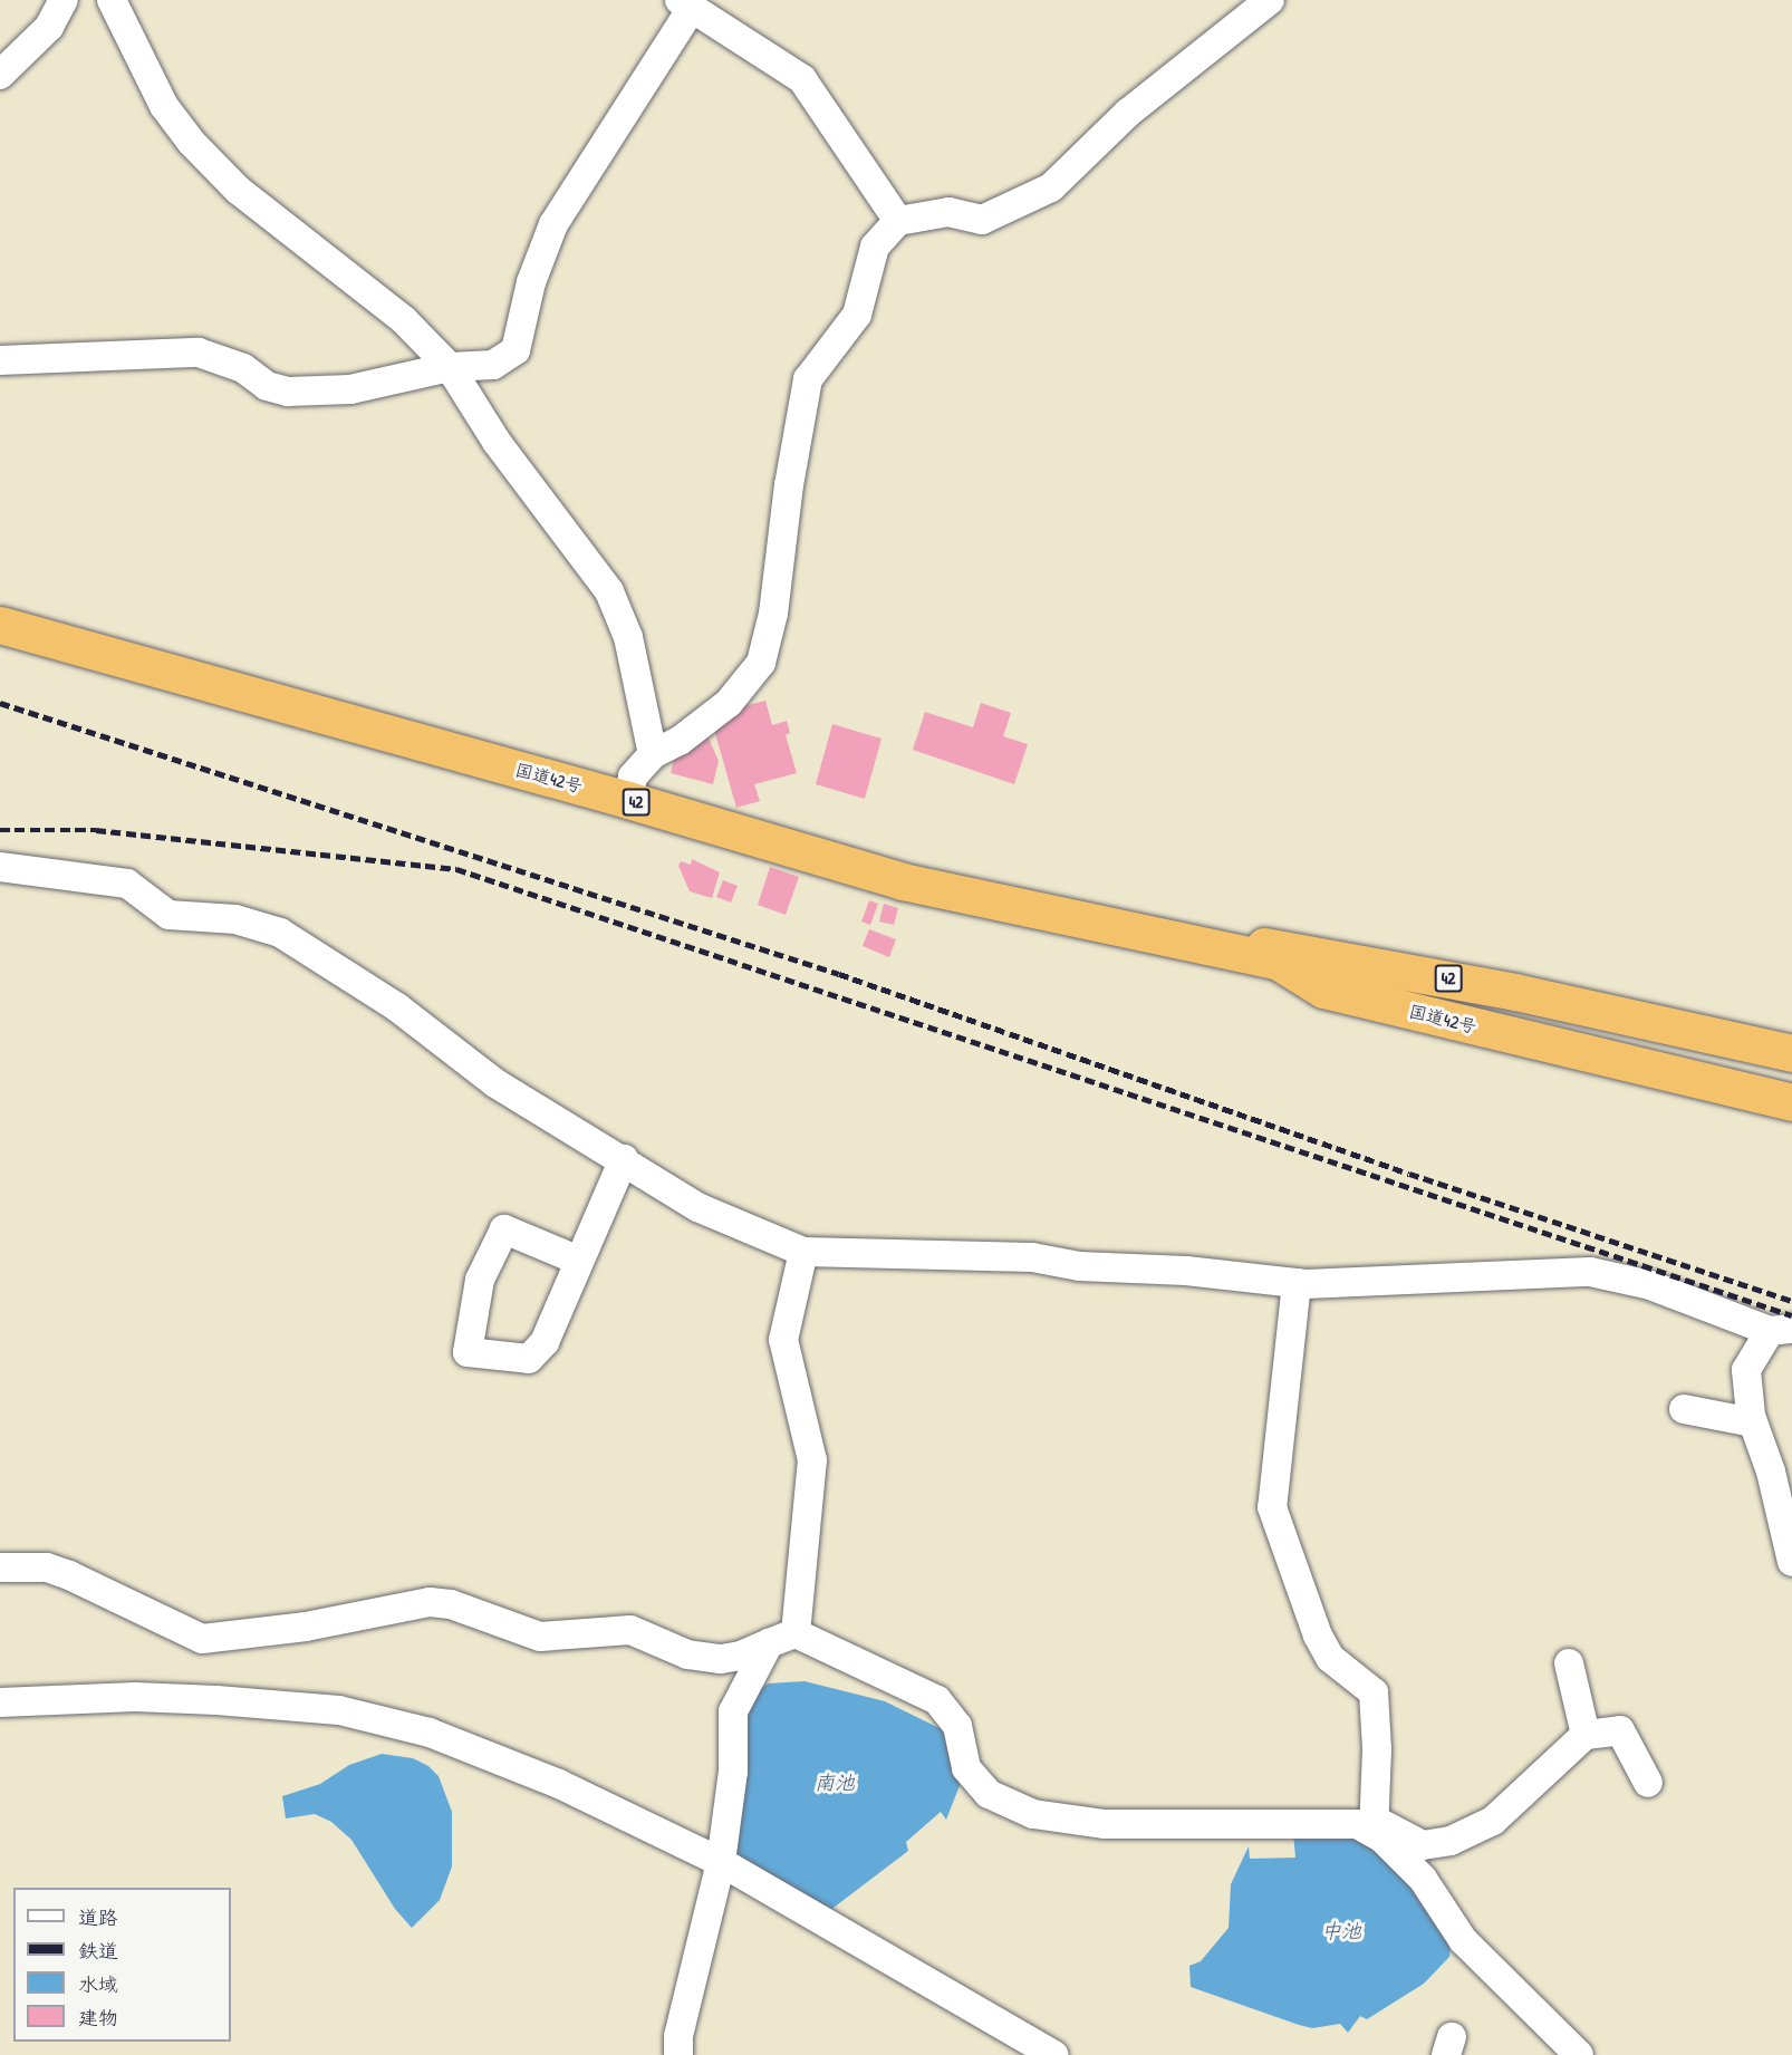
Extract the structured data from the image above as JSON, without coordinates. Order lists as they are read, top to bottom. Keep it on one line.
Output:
{"streets":{"highway":["国道42号","42"]},"water":["南池","中池"],"legend":["道路","鉄道","水域","建物"]}
